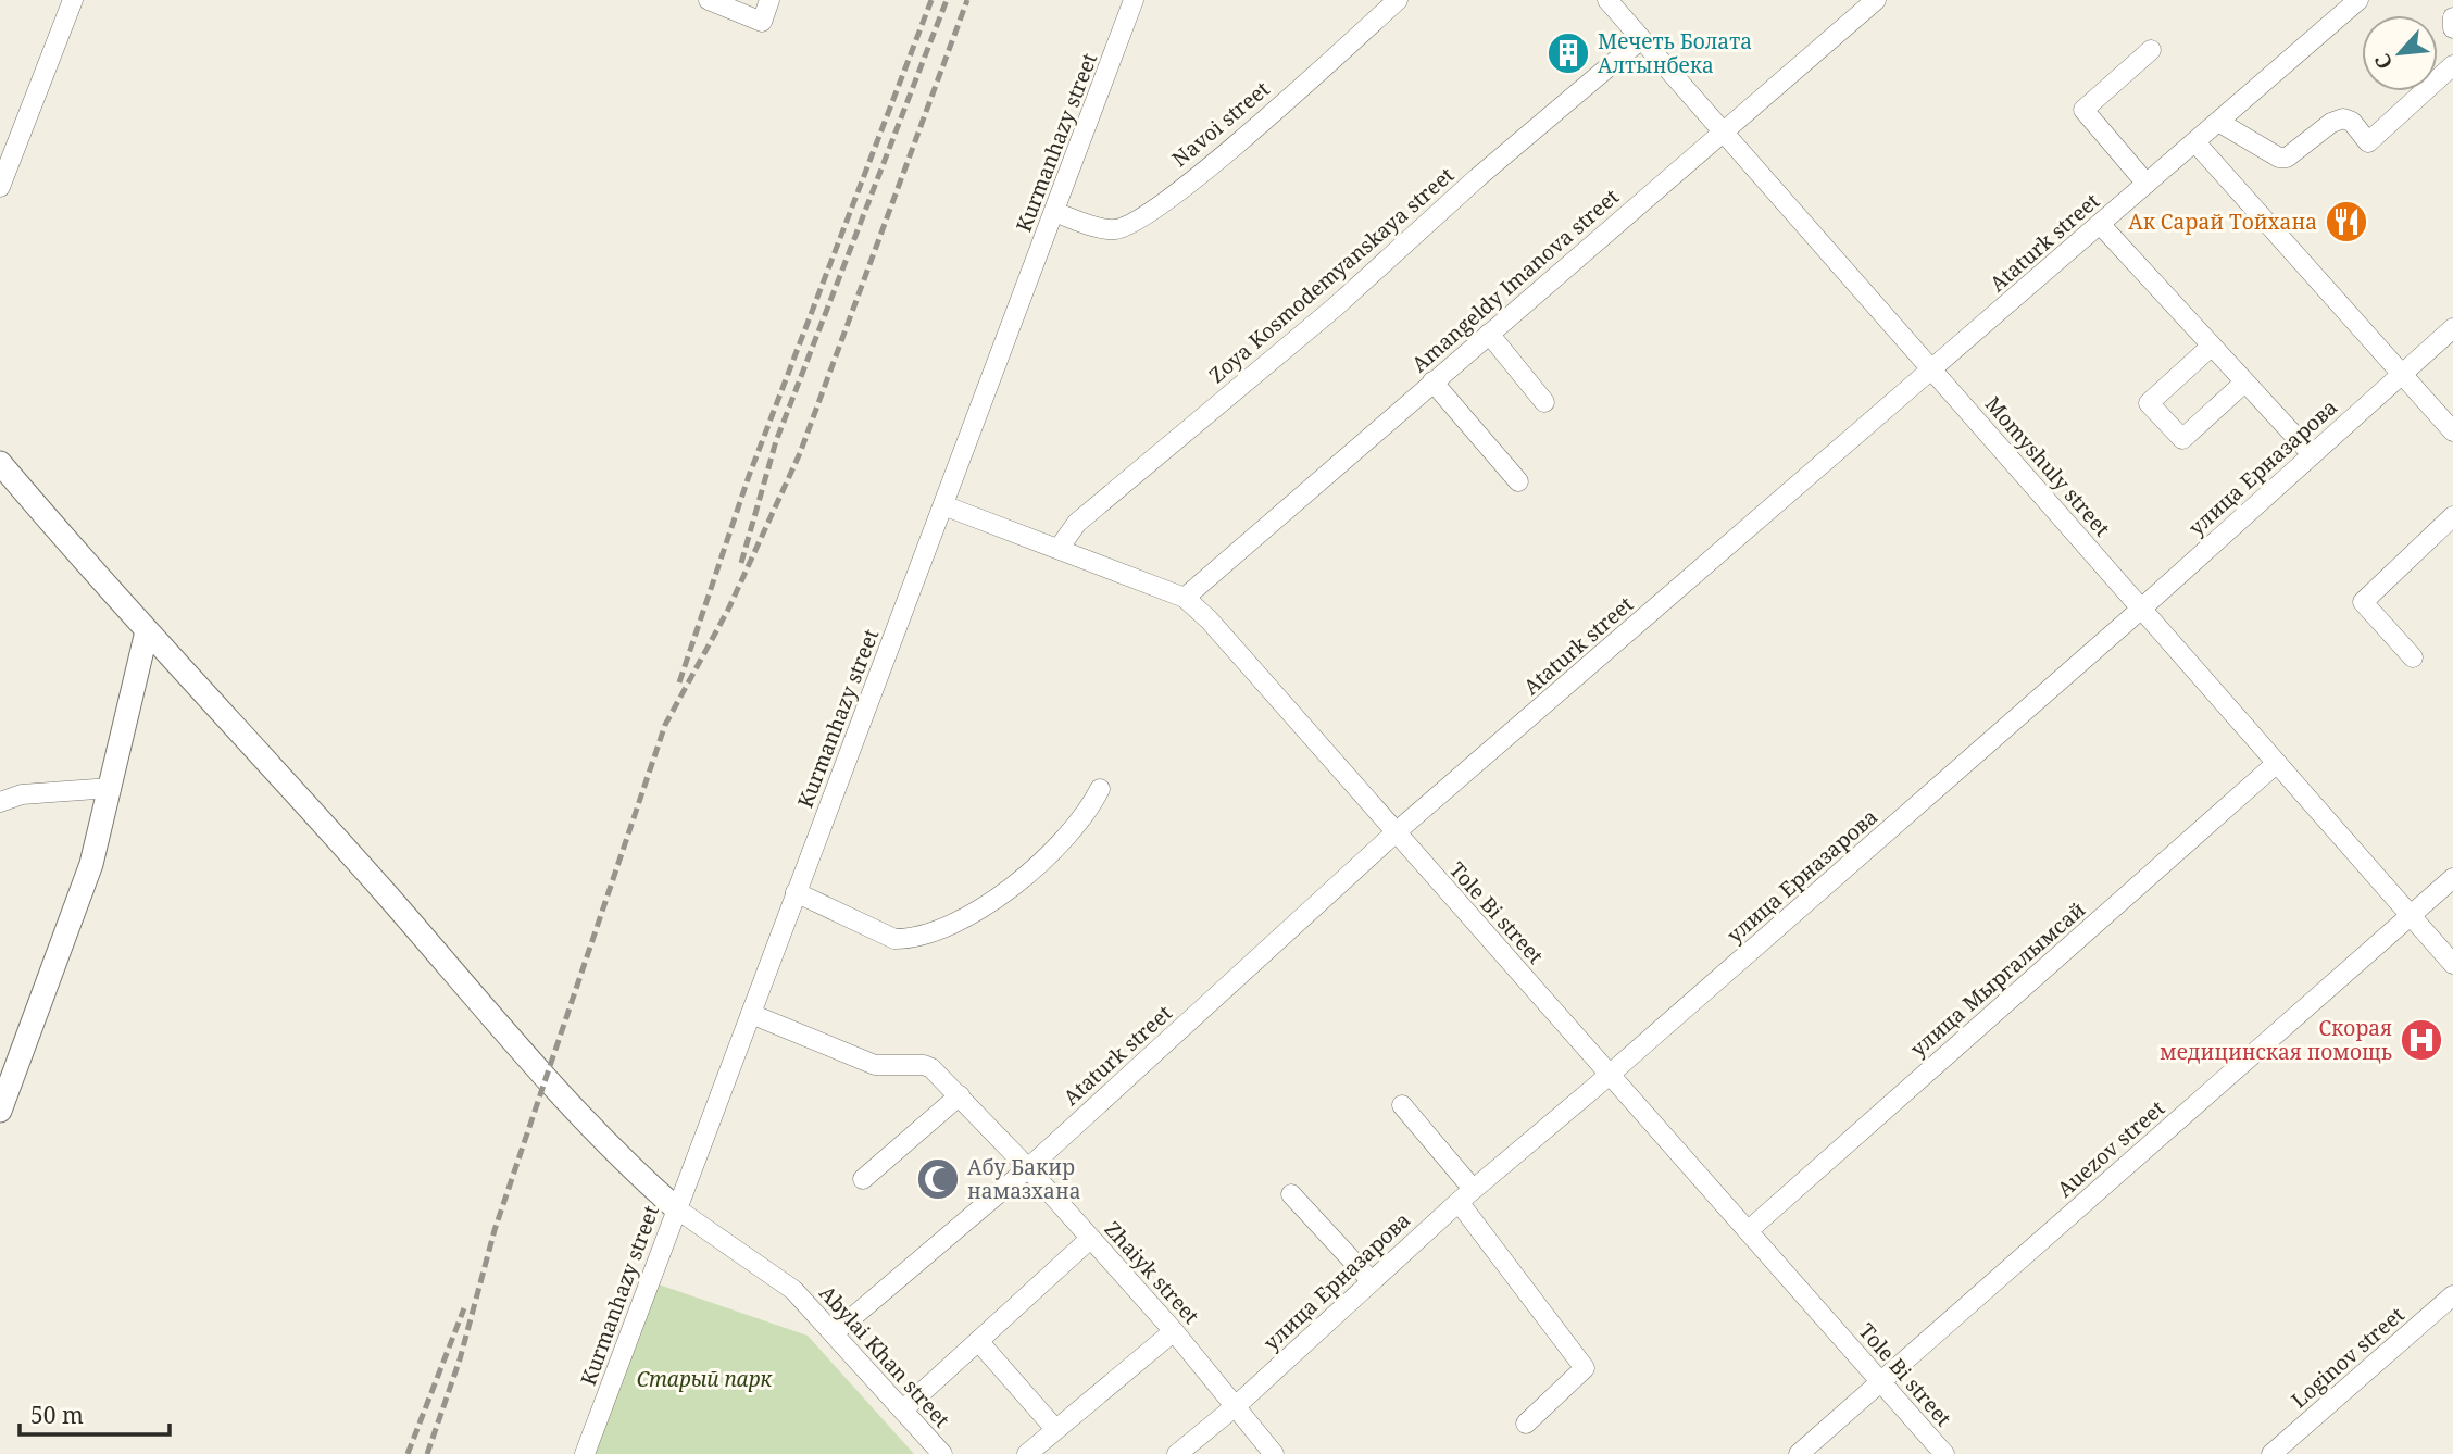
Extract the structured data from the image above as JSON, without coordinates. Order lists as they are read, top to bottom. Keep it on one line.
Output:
{"streets":{"street":["Navoi street","Kurmanhazy street","Ataturk street","Zoya Kosmodemyanskaya street","Amangeldy Imanova street","Momyshuly street","улица Ерназарова","Tole Bi street","улица Мыргалымсай","Auezov street","Zhaiyk street","Abylai Khan street","Loginov street"]},"crossings":[["Navoi street","Kurmanhazy street"],["Kurmanhazy street","Tole Bi street"],["Kurmanhazy street","Zhaiyk street"],["Kurmanhazy street","Abylai Khan street"],["Ataturk street","Momyshuly street"],["Ataturk street","Tole Bi street"],["Ataturk street","Zhaiyk street"],["Ataturk street","Abylai Khan street"],["Zoya Kosmodemyanskaya street","Momyshuly street"],["Zoya Kosmodemyanskaya street","Tole Bi street"],["Amangeldy Imanova street","Momyshuly street"],["Amangeldy Imanova street","Tole Bi street"],["Momyshuly street","улица Ерназарова"],["Momyshuly street","улица Мыргалымсай"],["Momyshuly street","Auezov street"],["улица Ерназарова","Tole Bi street"],["улица Ерназарова","Zhaiyk street"],["Tole Bi street","улица Мыргалымсай"],["Tole Bi street","Auezov street"]],"parks":["Старый парк"],"places":{"building":["Мечеть Болата Алтынбека"],"restaurant":["Ак Сарай Тойхана"],"hospital":["Скорая медицинская помощь"],"mosque":["Абу Бакир намазхана"]},"scale_bar":"50 m","north":"bottom left"}
